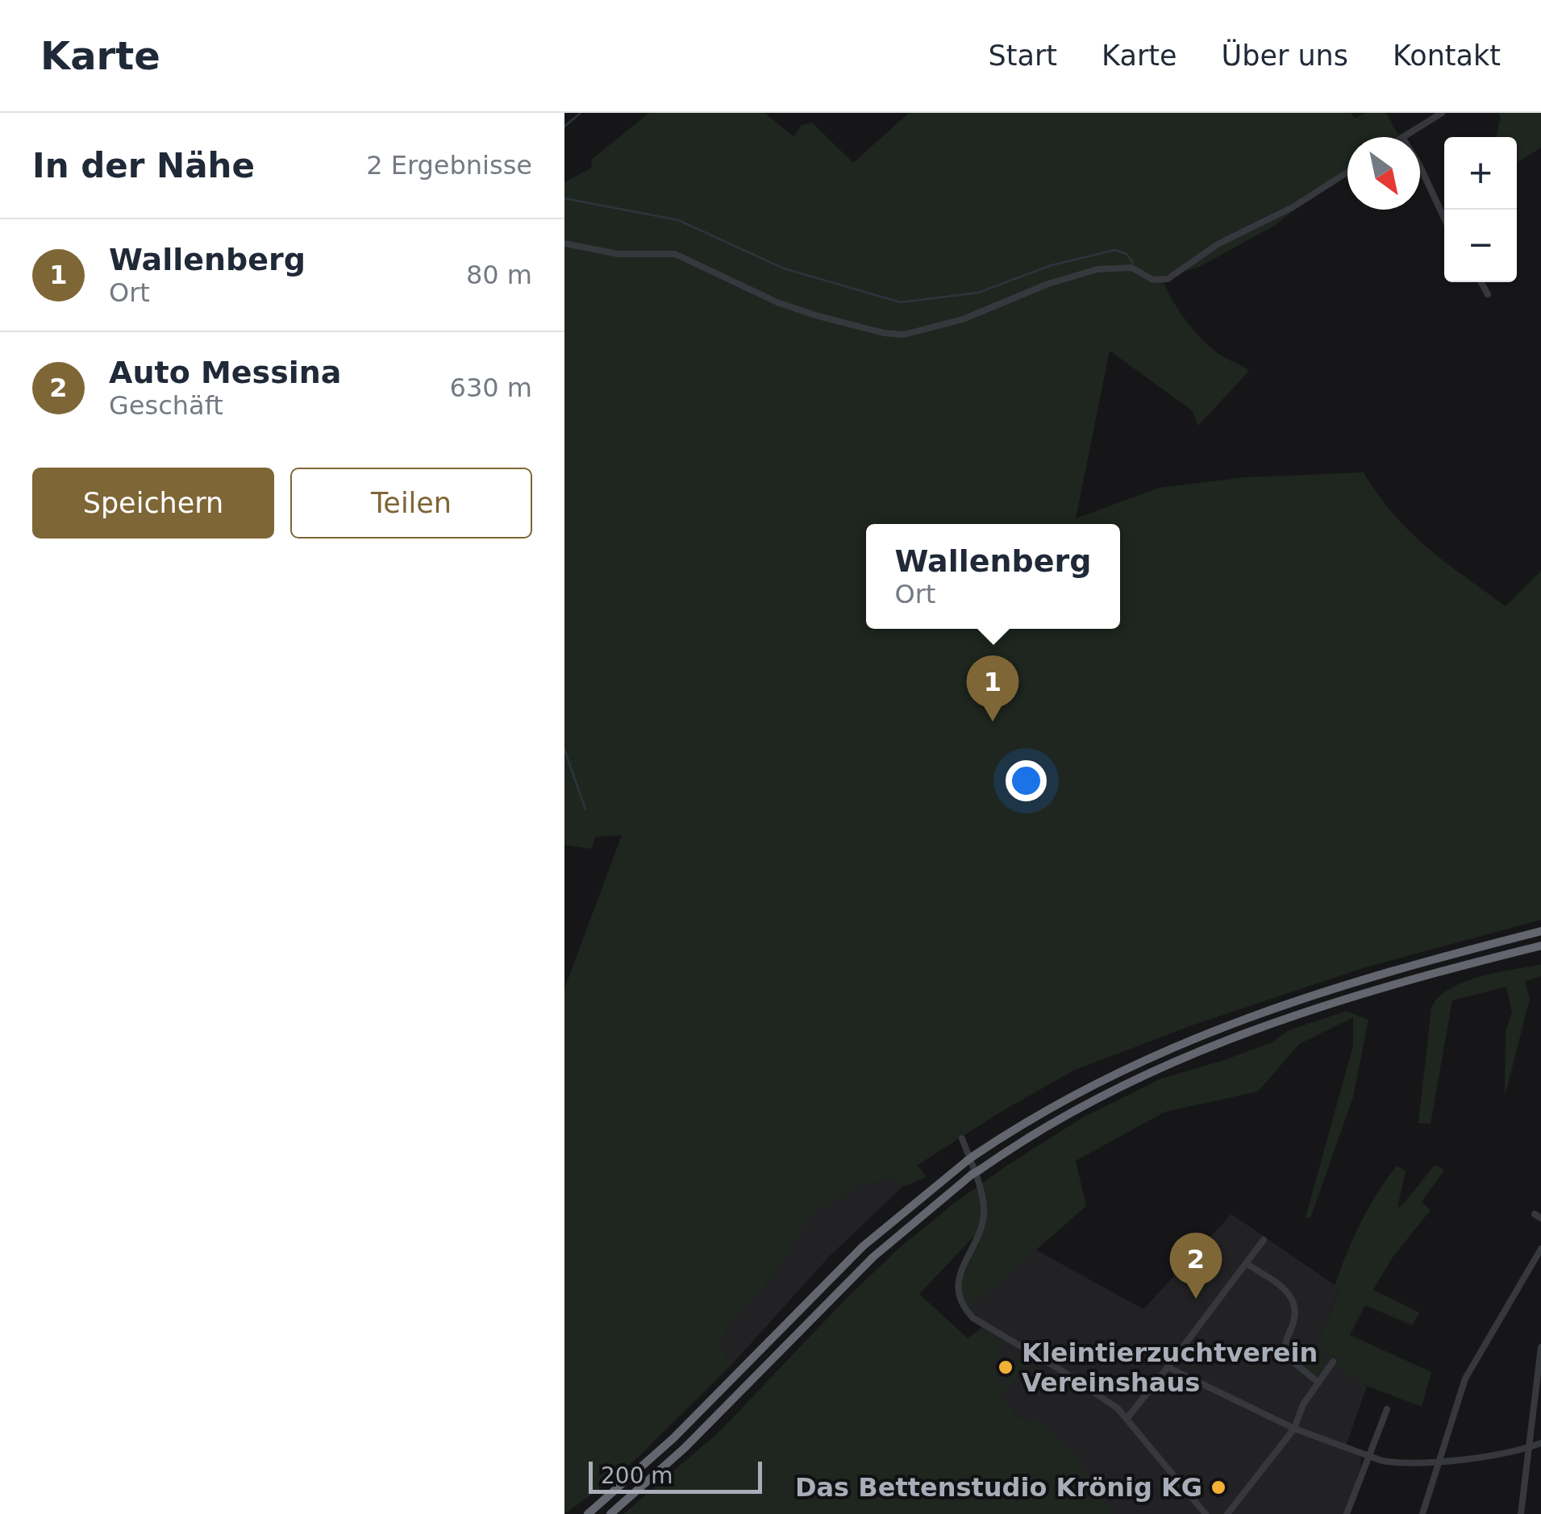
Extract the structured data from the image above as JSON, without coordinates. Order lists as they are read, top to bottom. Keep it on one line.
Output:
{"places":["Kleintierzuchtverein Vereinshaus","Das Bettenstudio Krönig KG"],"scale_bar":"200 m","north":"bottom right","page":{"header":"Karte","nav":["Start","Karte","Über uns","Kontakt"],"heading":["In der Nähe","2 Ergebnisse"],"map_buttons":["+","−"],"list":[{"mark":"1","name":"Wallenberg","note":"Ort","value":"80 m"},{"mark":"2","name":"Auto Messina","note":"Geschäft","value":"630 m"}],"buttons":["Speichern","Teilen"],"popup":["Wallenberg","Ort"],"pins":["1","2"],"scale":"200 m"}}
